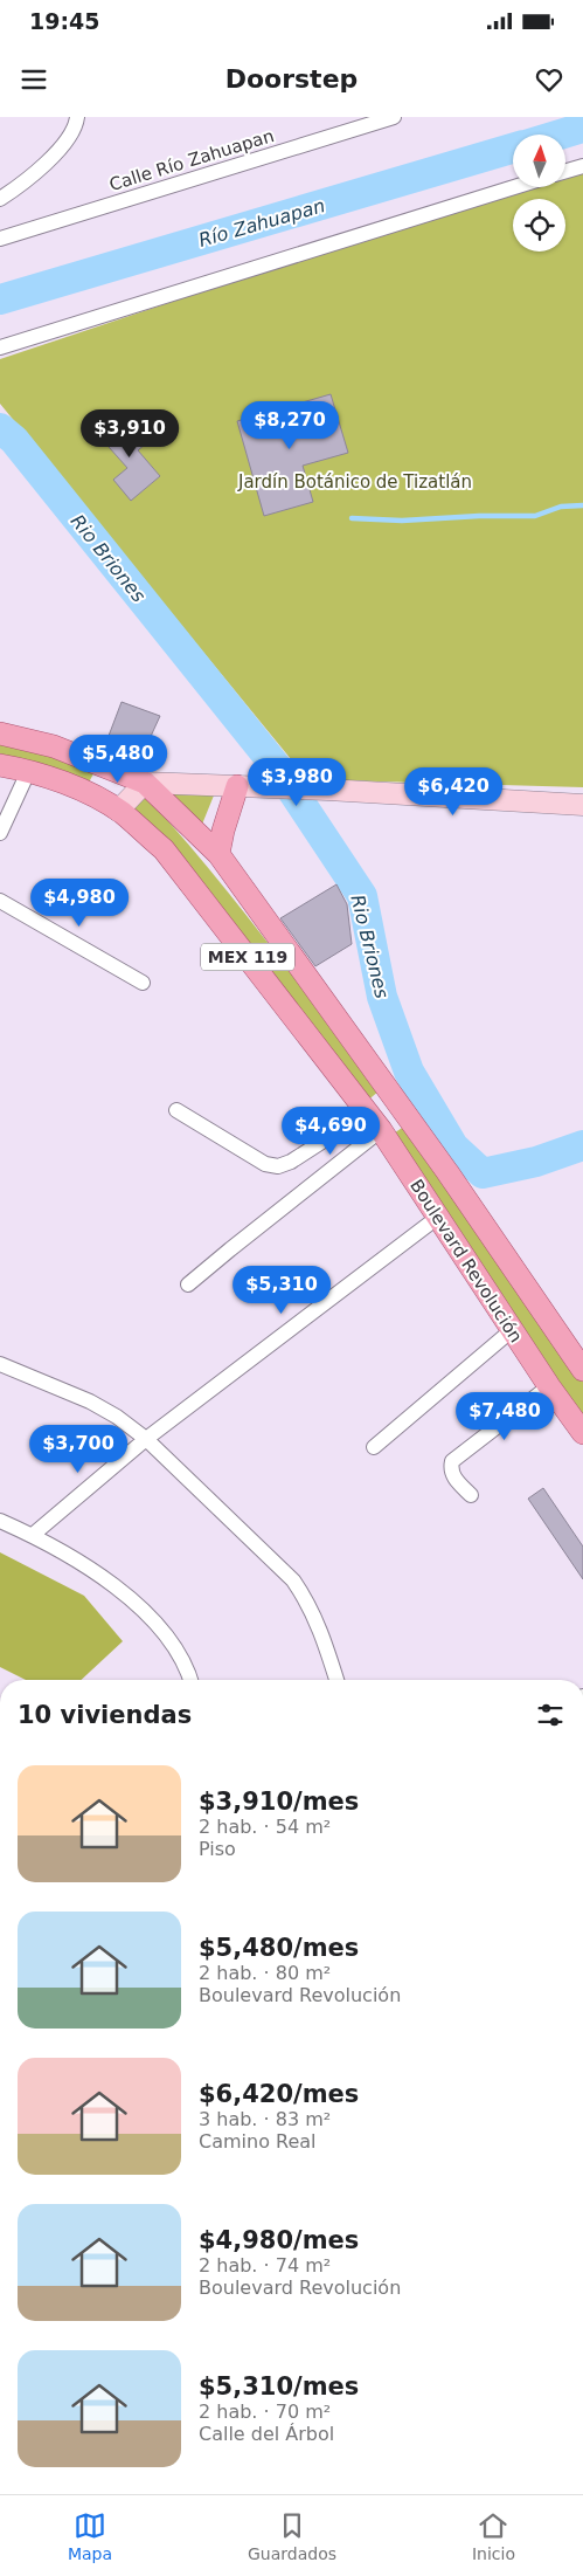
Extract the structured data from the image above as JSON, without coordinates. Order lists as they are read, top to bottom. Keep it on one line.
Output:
{"streets":{"main road":["MEX 119","Boulevard Revolución"],"street":["Calle Río Zahuapan"]},"water":["Río Zahuapan","Rio Briones"],"parks":["Jardín Botánico de Tizatlán"],"north":"top","page":{"status":"19:45","header":"Doorstep","price":["$8,270","$3,910","$5,480","$3,980","$6,420","$4,980","$4,690","$5,310","$7,480","$3,700"],"heading":"10 viviendas","list":[{"name":"$3,910/mes","note":"2 hab. · 54 m² · Piso"},{"name":"$5,480/mes","note":"2 hab. · 80 m² · Boulevard Revolución"},{"name":"$6,420/mes","note":"3 hab. · 83 m² · Camino Real"},{"name":"$4,980/mes","note":"2 hab. · 74 m² · Boulevard Revolución"},{"name":"$5,310/mes","note":"2 hab. · 70 m² · Calle del Árbol"}],"tabs":["Mapa","Guardados","Inicio"]}}
